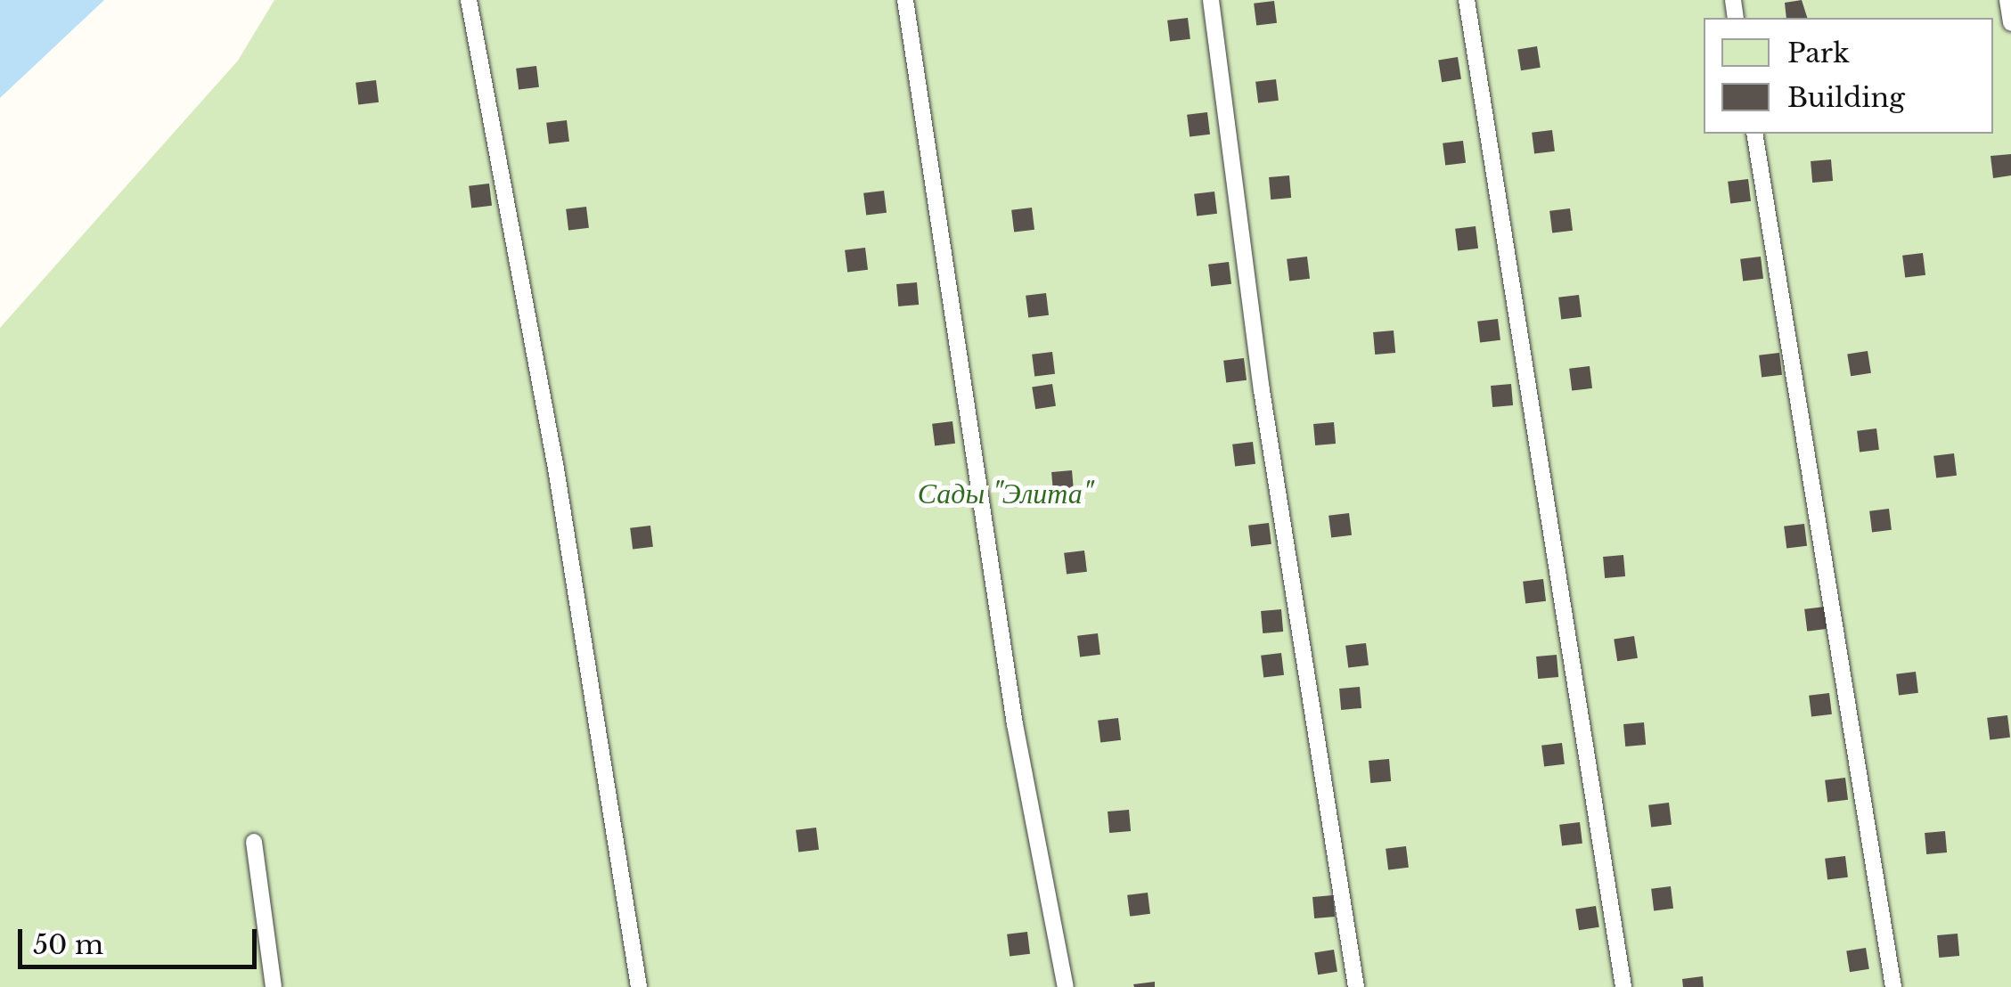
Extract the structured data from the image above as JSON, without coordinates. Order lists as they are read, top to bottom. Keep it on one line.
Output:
{"parks":["Сады \"Элита\""],"legend":["Park","Building"],"scale_bar":"50 m"}
